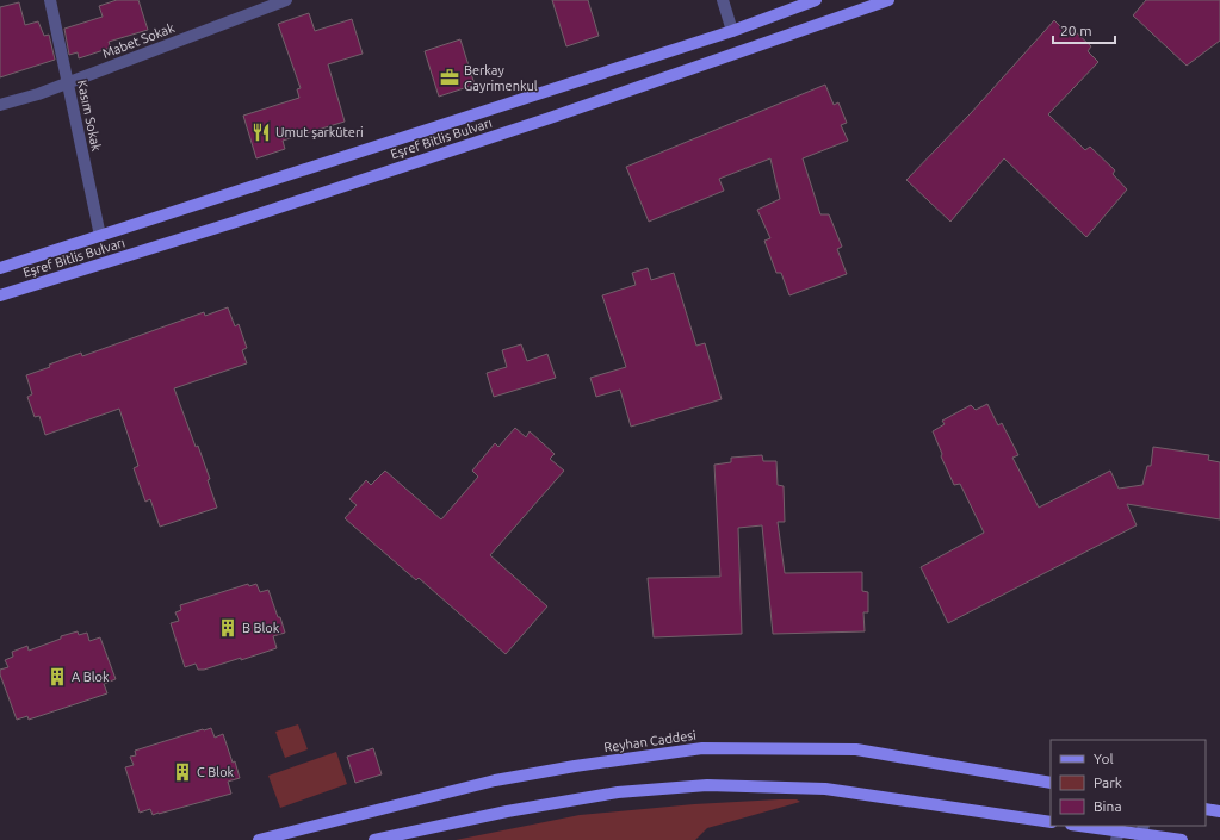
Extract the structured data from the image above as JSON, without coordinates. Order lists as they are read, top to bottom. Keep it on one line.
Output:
{"streets":{"main road":["Eşref Bitlis Bulvarı","Reyhan Caddesi"],"street":["Mabet Sokak","Kasım Sokak"]},"crossings":[["Mabet Sokak","Kasım Sokak"],["Kasım Sokak","Eşref Bitlis Bulvarı"]],"places":{"office":["Berkay Gayrimenkul"],"restaurant":["Umut şarküteri"],"building":["B Blok","A Blok","C Blok"]},"legend":["Yol","Park","Bina"],"scale_bar":"20 m"}
